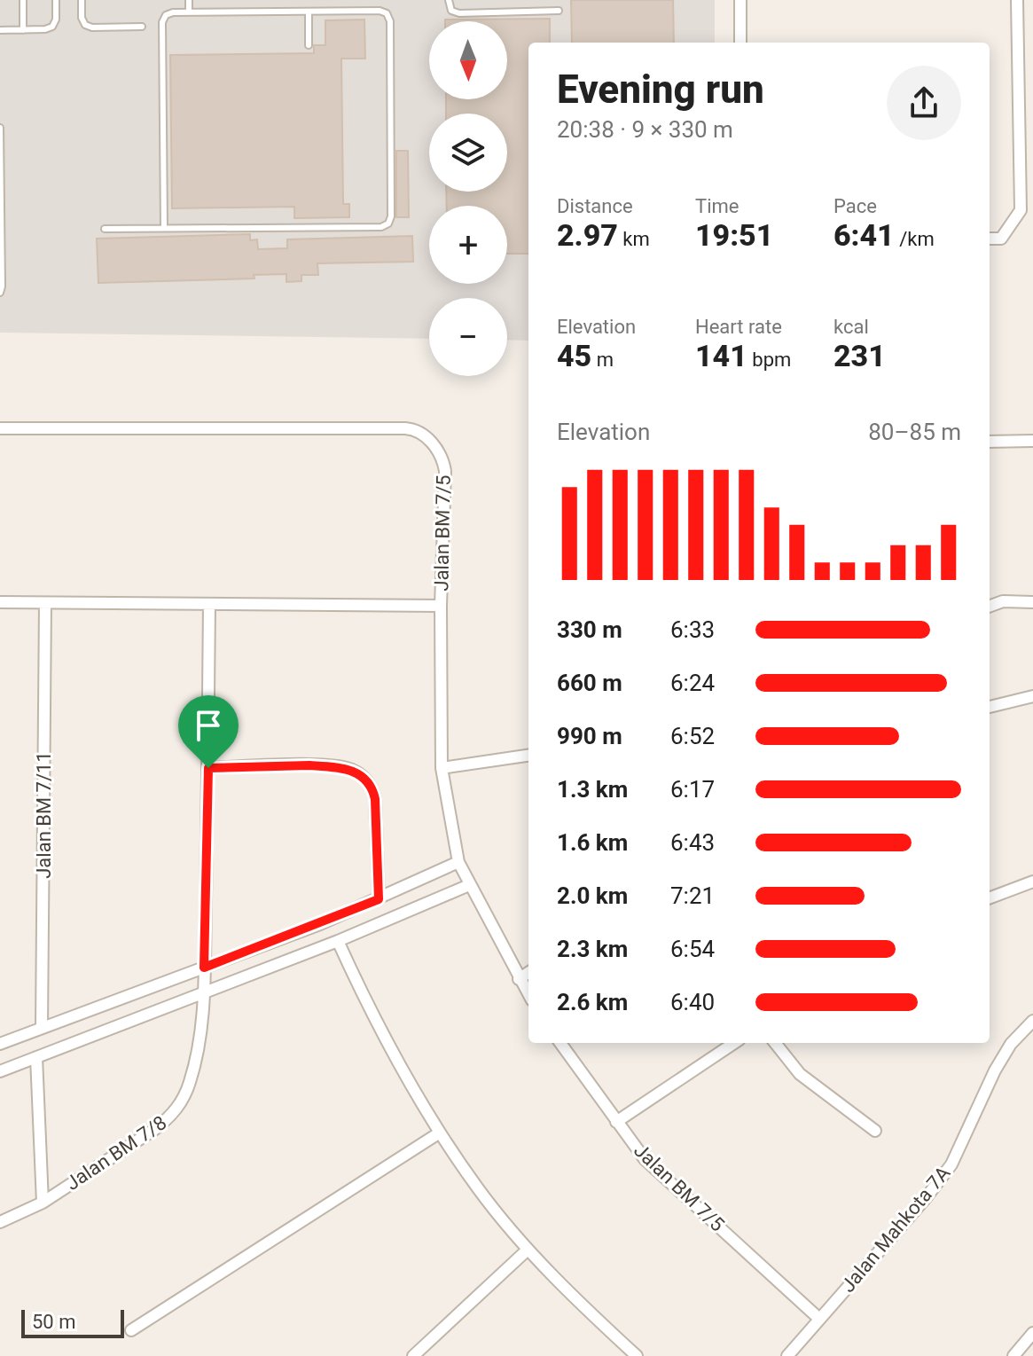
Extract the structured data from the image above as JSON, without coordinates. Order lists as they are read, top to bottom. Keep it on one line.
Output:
{"streets":{"street":["Jalan BM 7/5","Jalan BM 7/11","Jalan BM 7/8","Jalan Mahkota 7A"]},"crossings":[["Jalan BM 7/5","Jalan Mahkota 7A"]],"scale_bar":"50 m","north":"bottom","page":{"map_buttons":["+","−"],"heading":["Evening run","20:38 · 9 × 330 m"],"stats":[["Distance","2.97 km"],["Time","19:51"],["Pace","6:41 /km"],["Elevation","45 m"],["Heart rate","141 bpm"],["kcal","231"]],"chart":["Elevation","80–85 m"],"list":[{"name":"330 m","note":"6:33"},{"name":"660 m","note":"6:24"},{"name":"990 m","note":"6:52"},{"name":"1.3 km","note":"6:17"},{"name":"1.6 km","note":"6:43"},{"name":"2.0 km","note":"7:21"},{"name":"2.3 km","note":"6:54"},{"name":"2.6 km","note":"6:40"}],"scale":"50 m"}}
